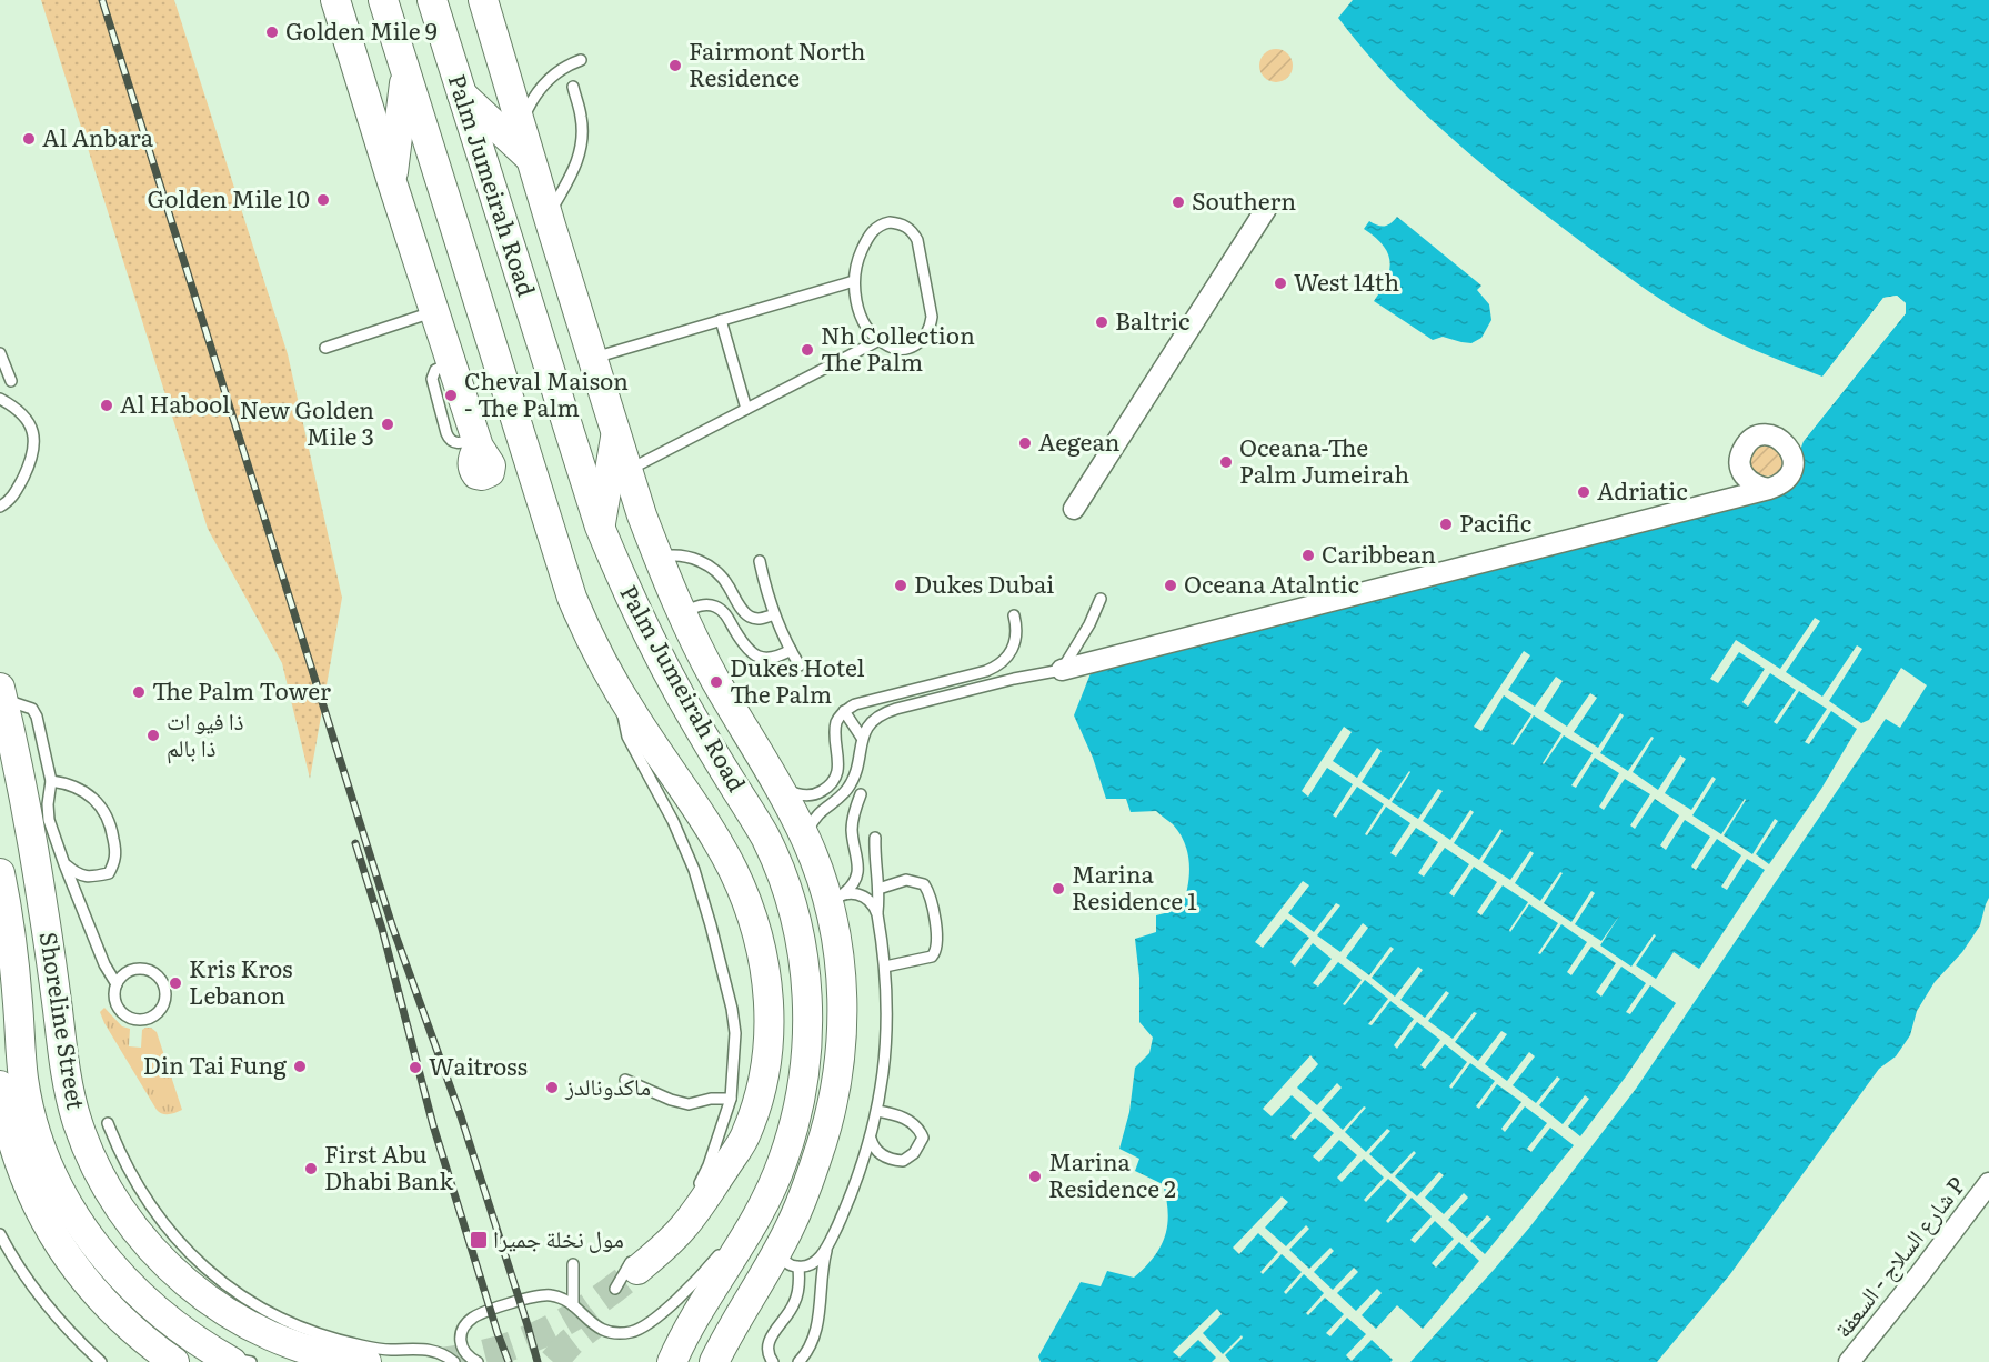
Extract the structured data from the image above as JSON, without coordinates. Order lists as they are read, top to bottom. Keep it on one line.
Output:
{"streets":{"main road":["Palm Jumeirah Road","Shoreline Street"],"street":["شارع السلاج - السعفة P"]},"places":{"other":["Golden Mile 9","Fairmont North Residence","Al Anbara","Golden Mile 10","Southern","West 14th","Baltric","Nh Collection The Palm","Cheval Maison - The Palm","Al Habool","New Golden Mile 3","Aegean","Oceana-The Palm Jumeirah","Adriatic","Pacific","Caribbean","Dukes Dubai","Oceana Atalntic","Dukes Hotel The Palm","The Palm Tower","ذا فيو ات ذا بالم","Marina Residence 1","Kris Kros Lebanon","Din Tai Fung","Waitross","ماكدونالدز","First Abu Dhabi Bank","Marina Residence 2"],"transit":["مول نخلة جميرا"]}}
